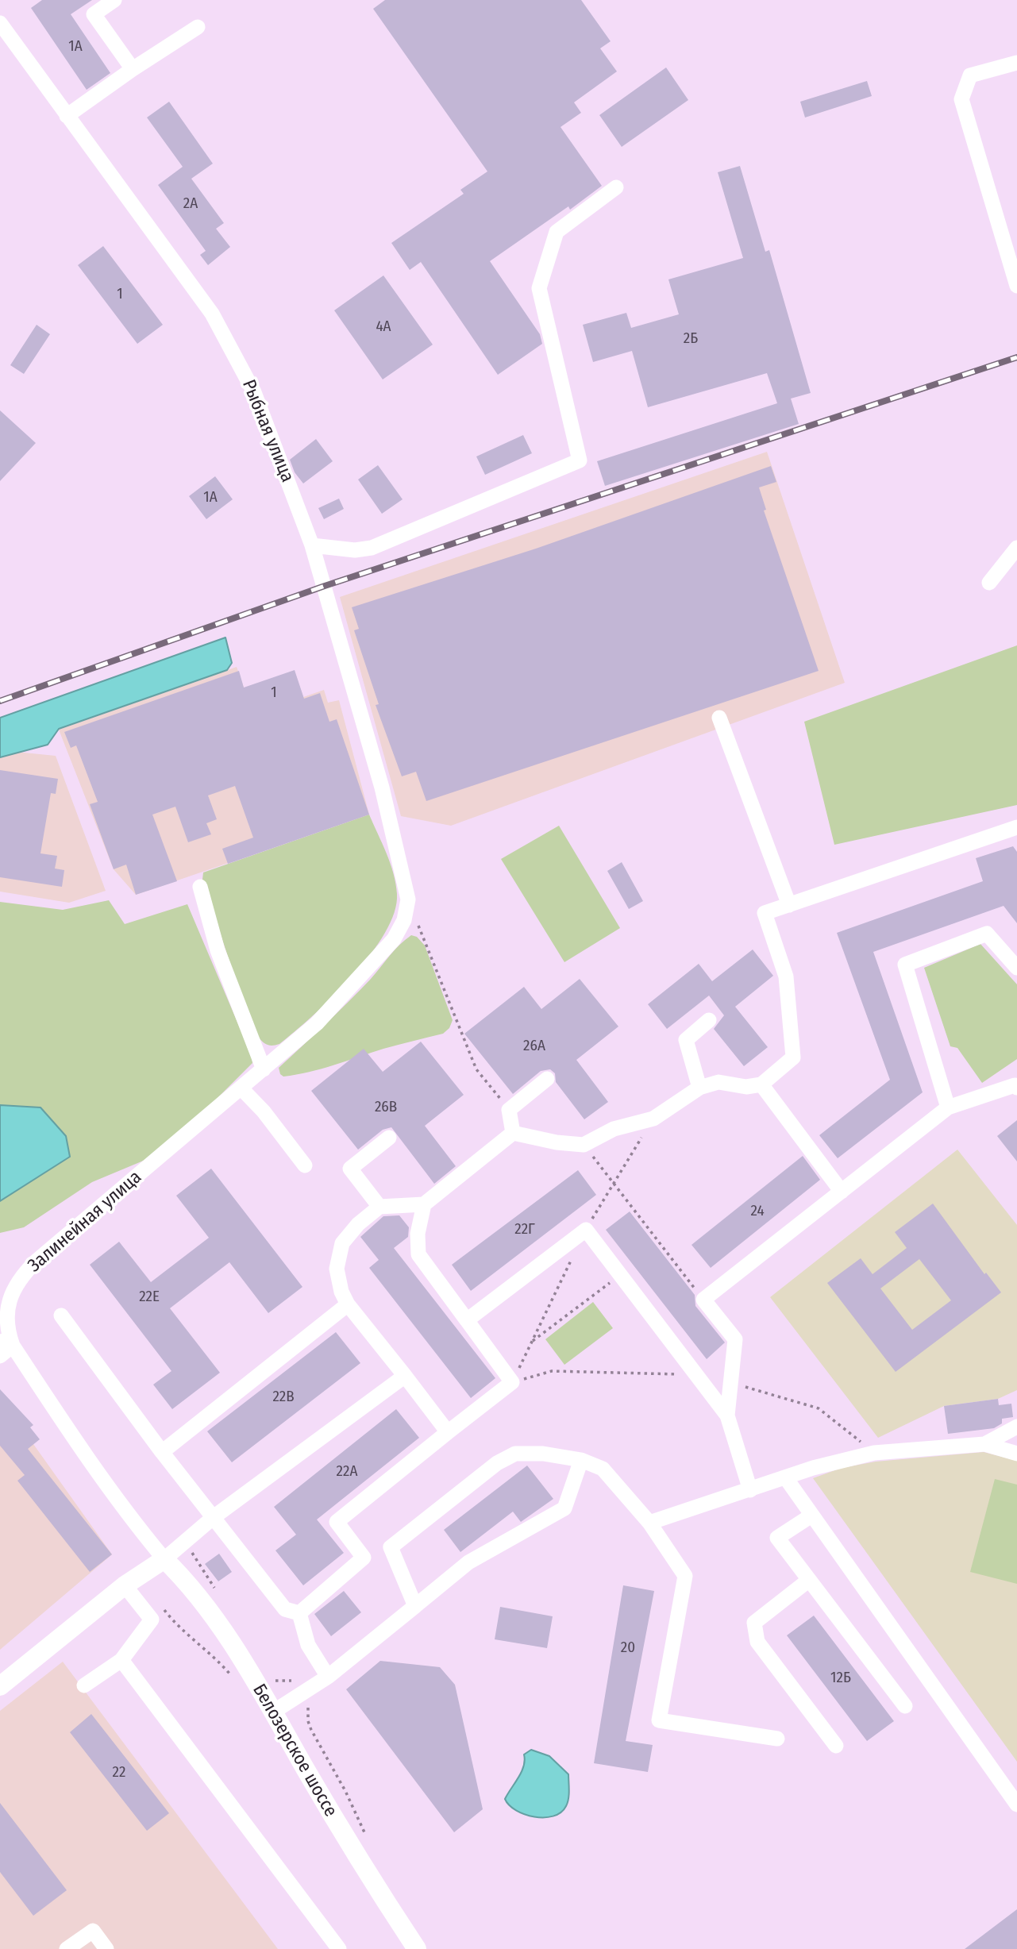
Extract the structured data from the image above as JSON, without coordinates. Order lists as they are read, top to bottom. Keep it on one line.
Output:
{"streets":{"main road":["Белозерское шоссе"],"street":["Рыбная улица","Залинейная улица"]},"crossings":[["Рыбная улица","Залинейная улица"],["Залинейная улица","Белозерское шоссе"]],"house_numbers":["1А","2А","1","4А","2Б","1А","1","26А","26В","24","22Г","22Е","22В","22А","20","12Б","22"]}
